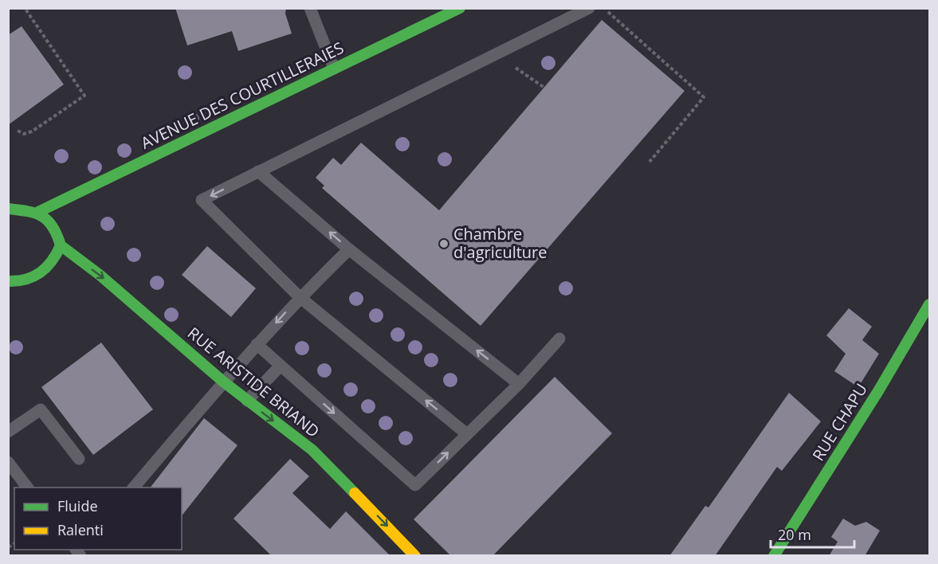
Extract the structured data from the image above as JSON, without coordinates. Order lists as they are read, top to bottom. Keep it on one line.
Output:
{"streets":{"street":["AVENUE DES COURTILLERAIES","RUE ARISTIDE BRIAND","RUE CHAPU"]},"one_way":["RUE ARISTIDE BRIAND"],"places":["Chambre d'agriculture"],"legend":["Fluide","Ralenti"],"scale_bar":"20 m"}
